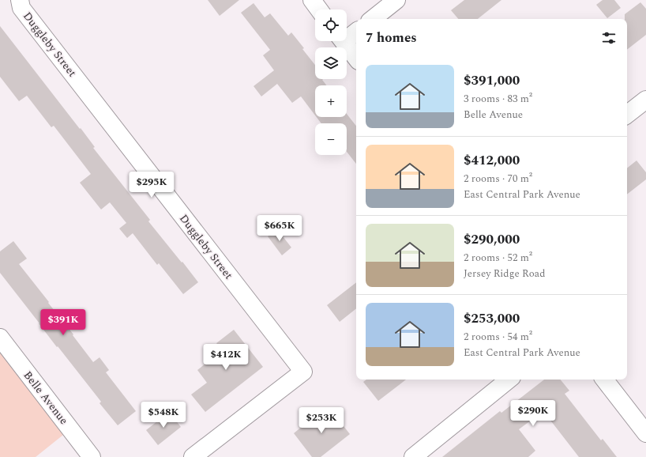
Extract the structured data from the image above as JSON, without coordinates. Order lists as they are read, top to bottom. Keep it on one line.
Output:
{"streets":{"street":["Duggleby Street","Belle Avenue"]},"page":{"map_buttons":["+","−"],"heading":"7 homes","list":[{"name":"$391,000","note":"3 rooms · 83 m² · Belle Avenue"},{"name":"$412,000","note":"2 rooms · 70 m² · East Central Park Avenue"},{"name":"$290,000","note":"2 rooms · 52 m² · Jersey Ridge Road"},{"name":"$253,000","note":"2 rooms · 54 m² · East Central Park Avenue"}],"price":["$295K","$665K","$391K","$412K","$290K","$548K","$253K"]}}
